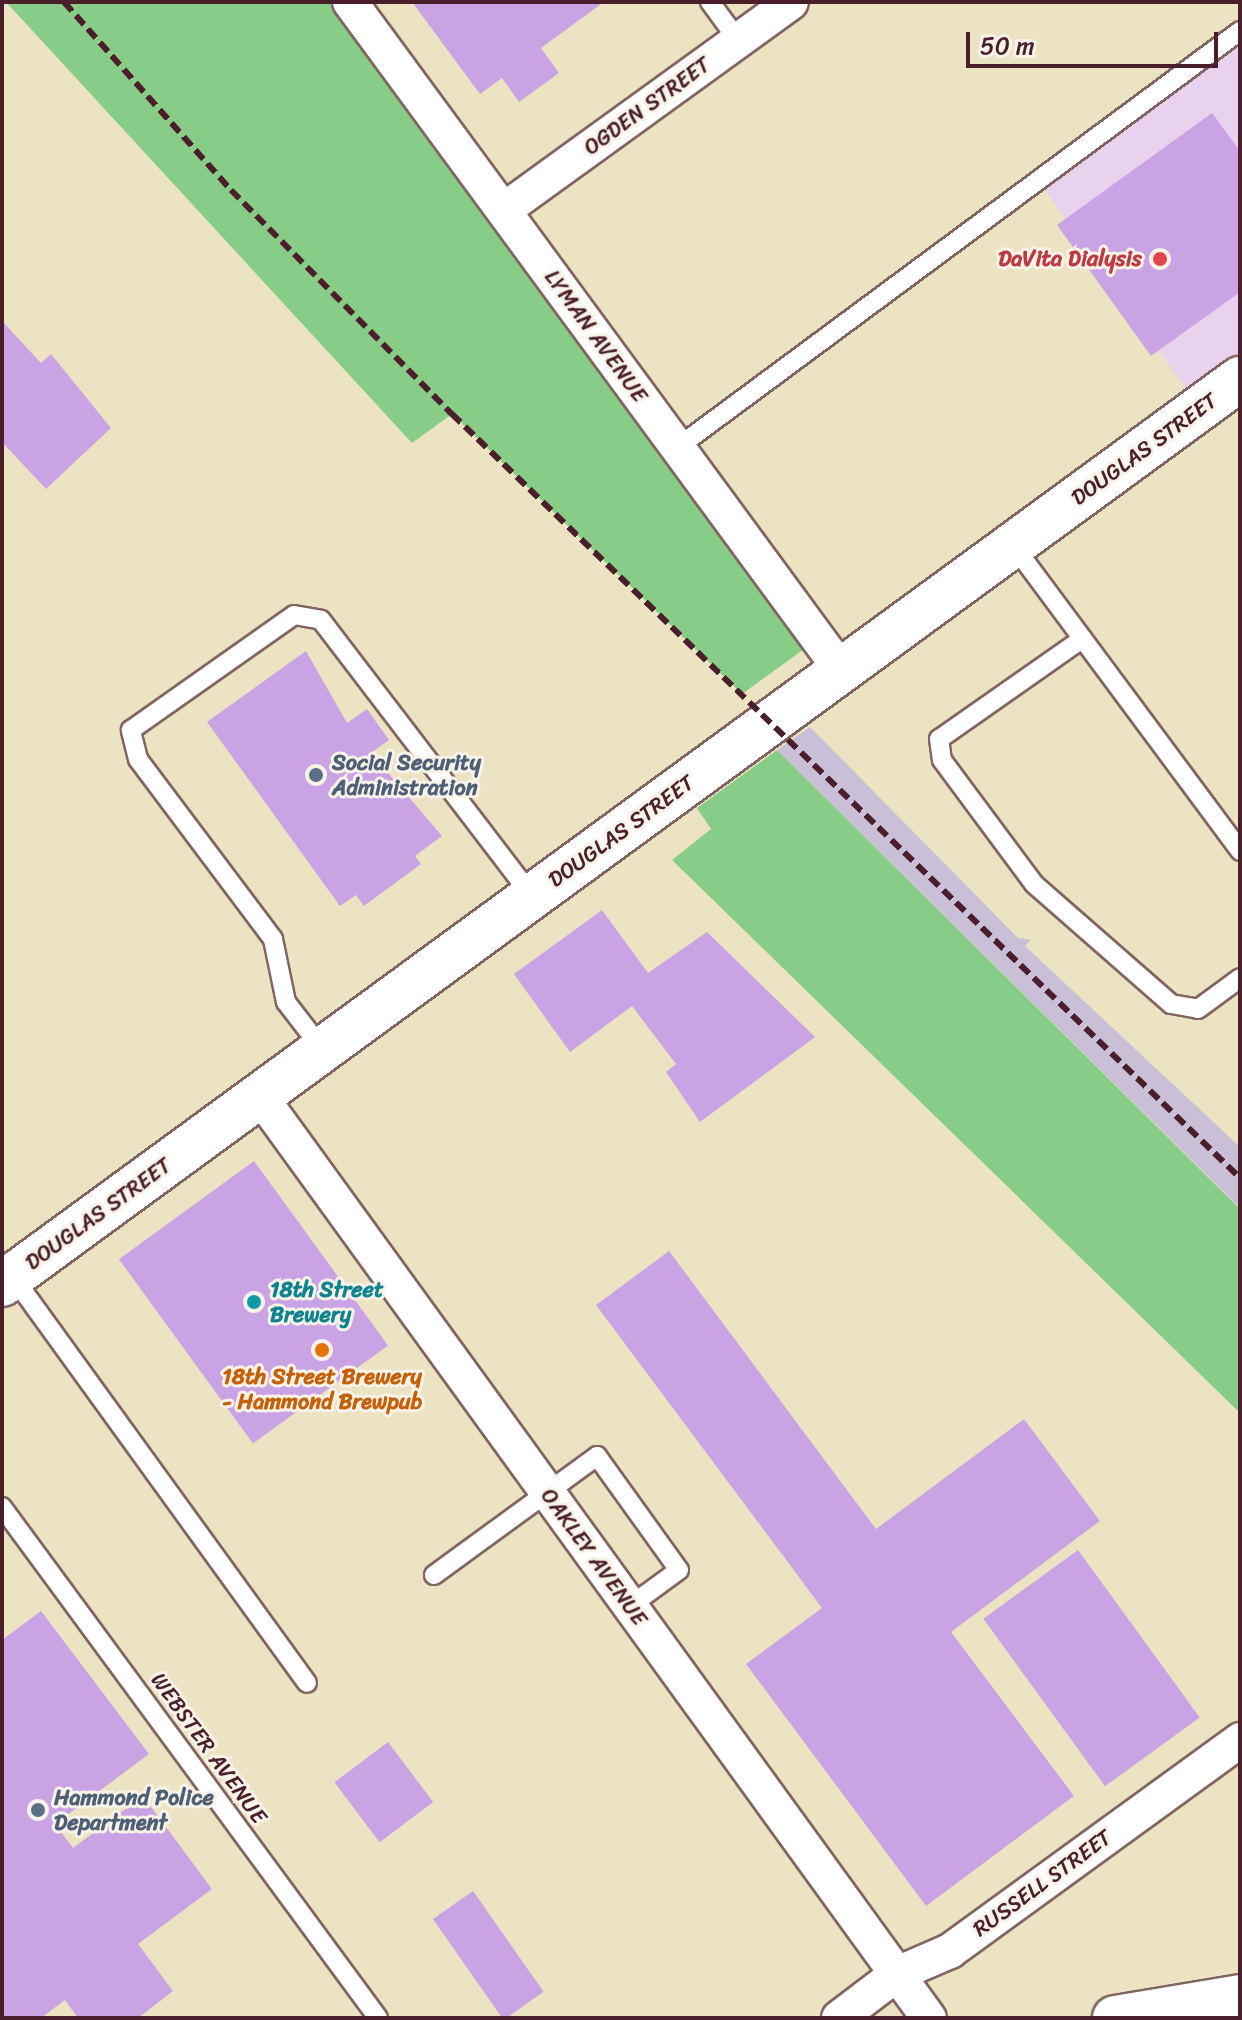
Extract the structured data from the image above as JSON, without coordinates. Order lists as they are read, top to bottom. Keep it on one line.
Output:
{"streets":{"street":["OGDEN STREET","LYMAN AVENUE","DOUGLAS STREET","OAKLEY AVENUE","RUSSELL STREET"],"lane":["WEBSTER AVENUE"]},"crossings":[["OGDEN STREET","LYMAN AVENUE"],["LYMAN AVENUE","DOUGLAS STREET"],["DOUGLAS STREET","OAKLEY AVENUE"],["OAKLEY AVENUE","RUSSELL STREET"]],"places":["DaVita Dialysis","Social Security Administration","18th Street Brewery","18th Street Brewery - Hammond Brewpub","Hammond Police Department"],"scale_bar":"50 m"}
